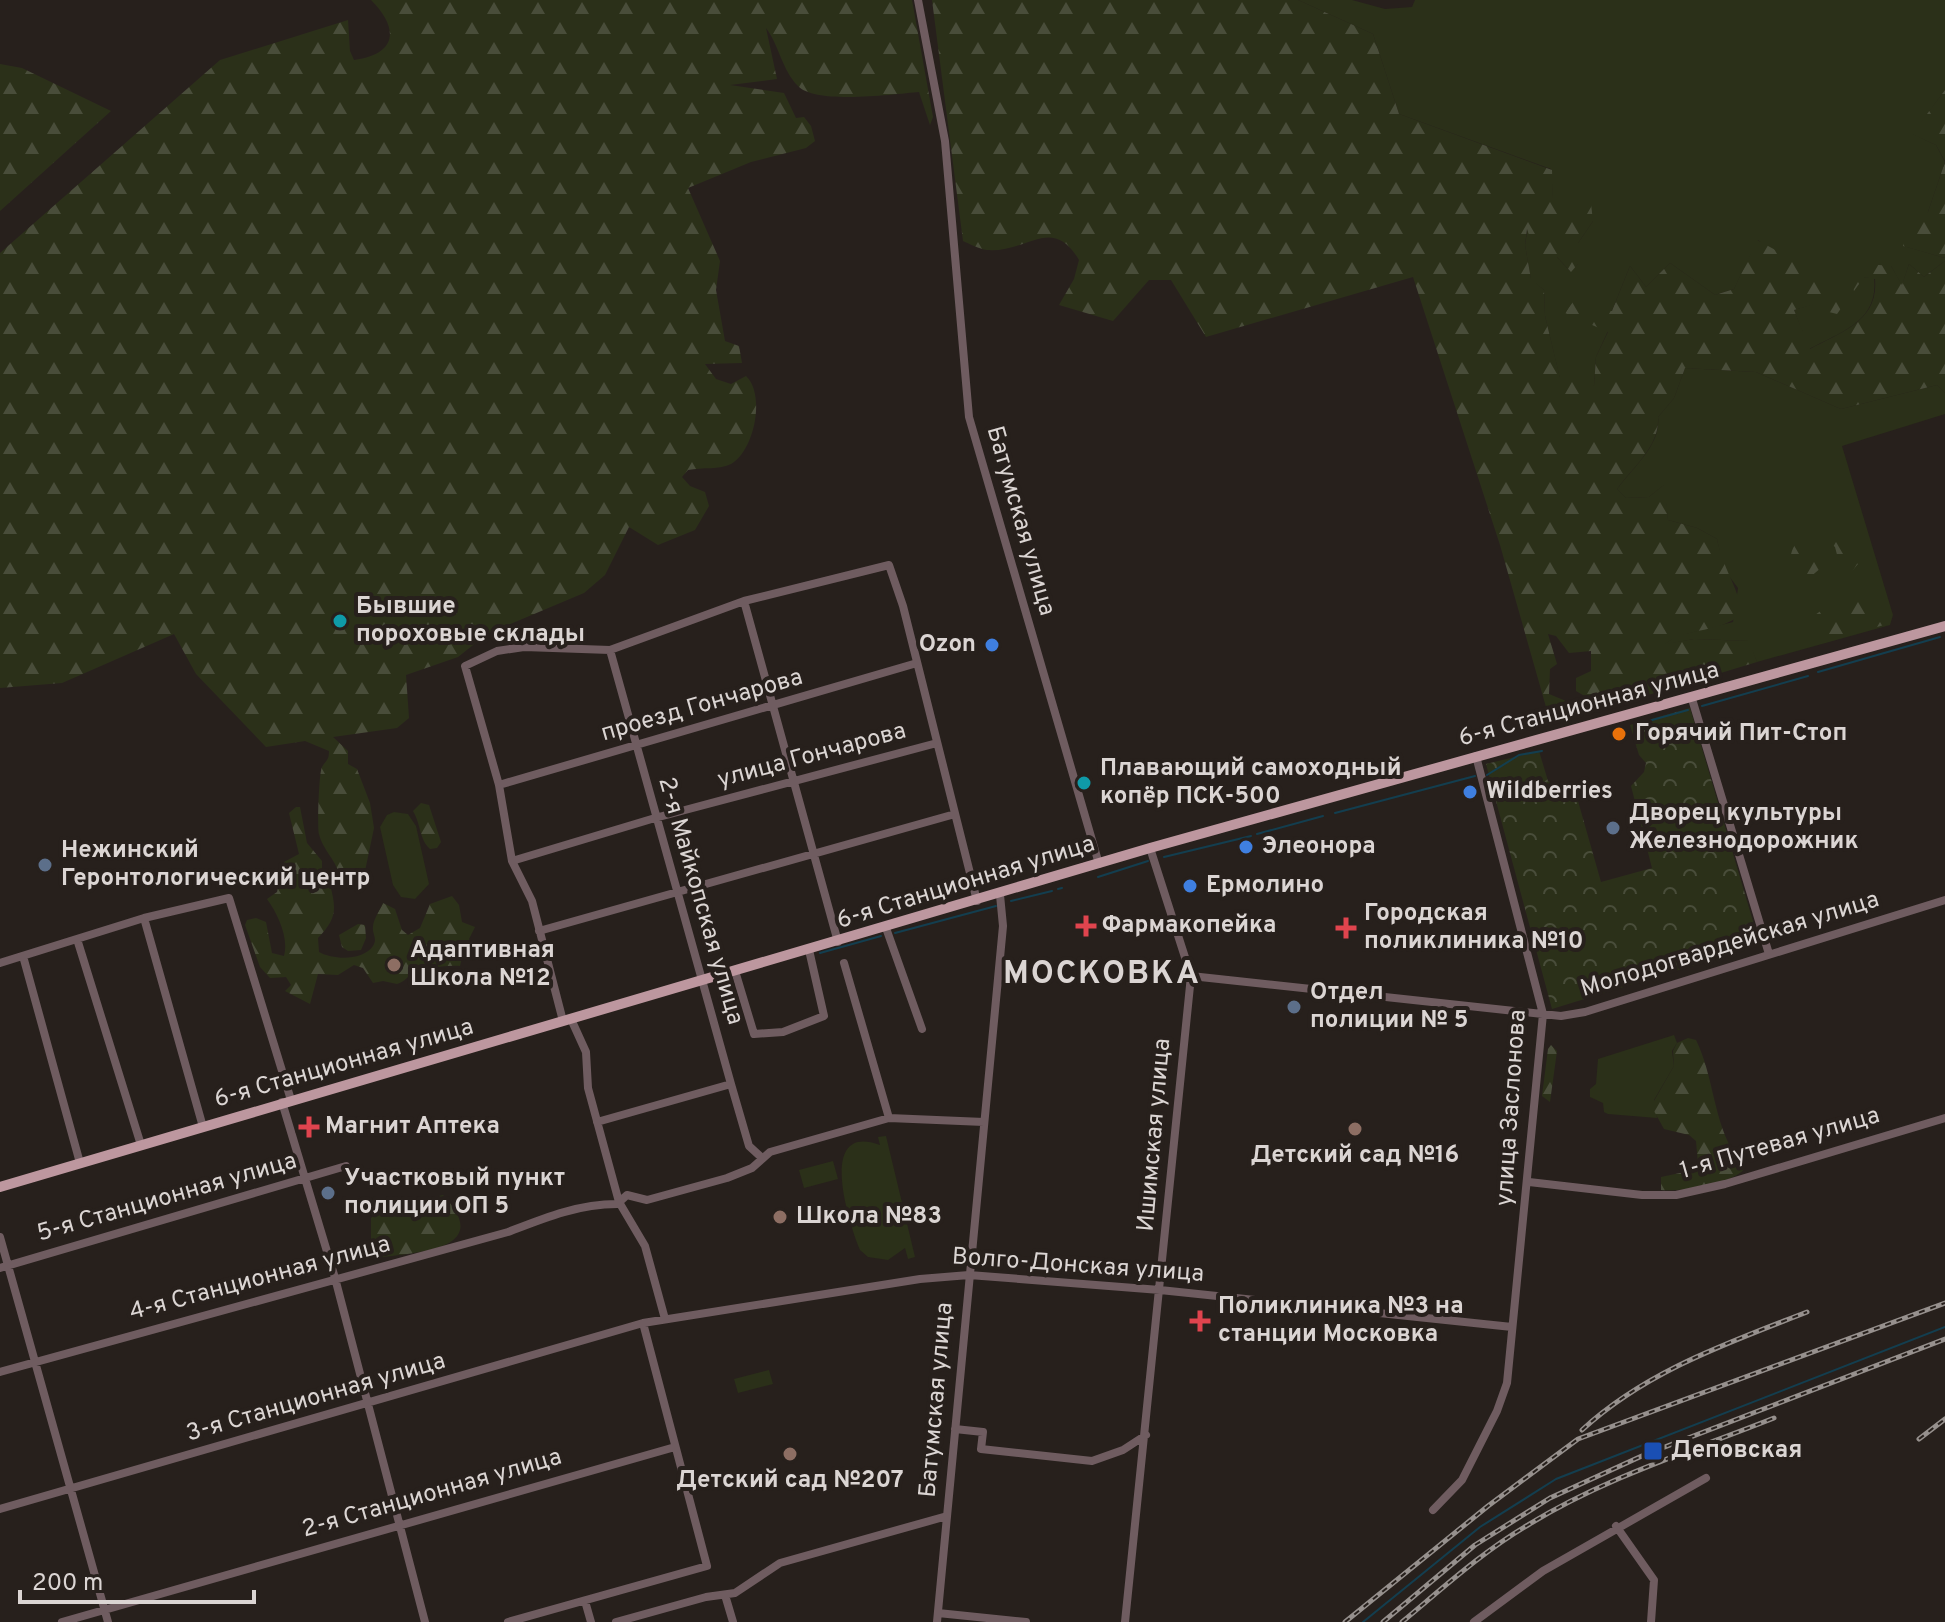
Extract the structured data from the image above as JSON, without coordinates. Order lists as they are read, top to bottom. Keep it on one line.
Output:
{"streets":{"main road":["6-я Станционная улица"],"street":["Батумская улица","проезд Гончарова","улица Гончарова","2-я Майкопская улица","Молодогвардейская улица","улица Заслонова","Ишимская улица","1-я Путевая улица","5-я Станционная улица","Волго-Донская улица","4-я Станционная улица","3-я Станционная улица","2-я Станционная улица"]},"crossings":[["Батумская улица","6-я Станционная улица"],["Батумская улица","Волго-Донская улица"],["Батумская улица","4-я Станционная улица"],["6-я Станционная улица","2-я Майкопская улица"],["6-я Станционная улица","улица Заслонова"],["6-я Станционная улица","Ишимская улица"],["проезд Гончарова","2-я Майкопская улица"],["улица Гончарова","2-я Майкопская улица"],["2-я Майкопская улица","4-я Станционная улица"],["Молодогвардейская улица","улица Заслонова"],["Молодогвардейская улица","Ишимская улица"],["улица Заслонова","1-я Путевая улица"],["улица Заслонова","Волго-Донская улица"],["Ишимская улица","Волго-Донская улица"],["Волго-Донская улица","3-я Станционная улица"]],"districts":["МОСКОВКА"],"places":{"other":["Бывшие пороховые склады","Ozon","Горячий Пит-Стоп","Плавающий самоходный копёр ПСК-500","Wildberries","Дворец культуры Железнодорожник","Элеонора","Нежинский Геронтологический центр","Ермолино","Адаптивная Школа №12","Отдел полиции № 5","Детский сад №16","Участковый пункт полиции ОП 5","Школа №83","Детский сад №207"],"health":["Фармакопейка","Городская поликлиника №10","Магнит Аптека","Поликлиника №3 на станции Московка"],"transit":["Деповская"]},"scale_bar":"200 m"}
